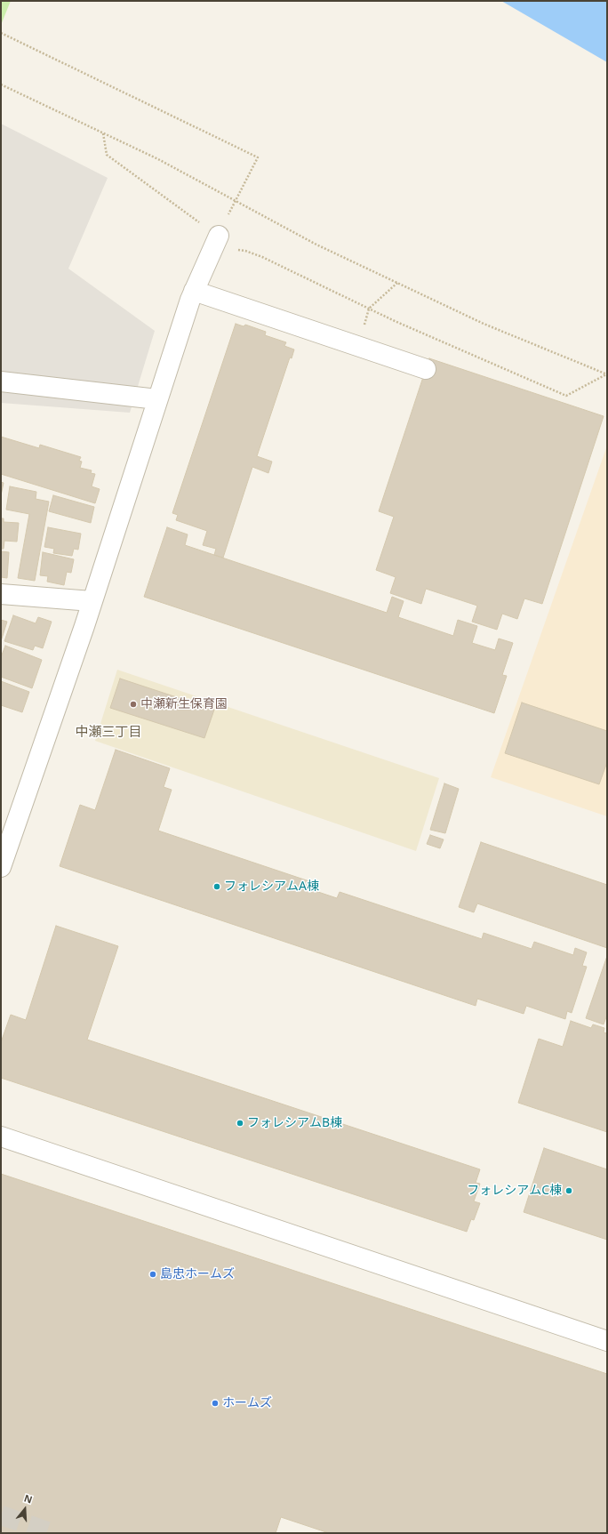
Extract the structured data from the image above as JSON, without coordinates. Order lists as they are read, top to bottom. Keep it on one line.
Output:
{"districts":["中瀬三丁目"],"places":["中瀬新生保育園","フォレシアムA棟","フォレシアムB棟","フォレシアムC棟","島忠ホームズ","ホームズ"],"north":"top"}
